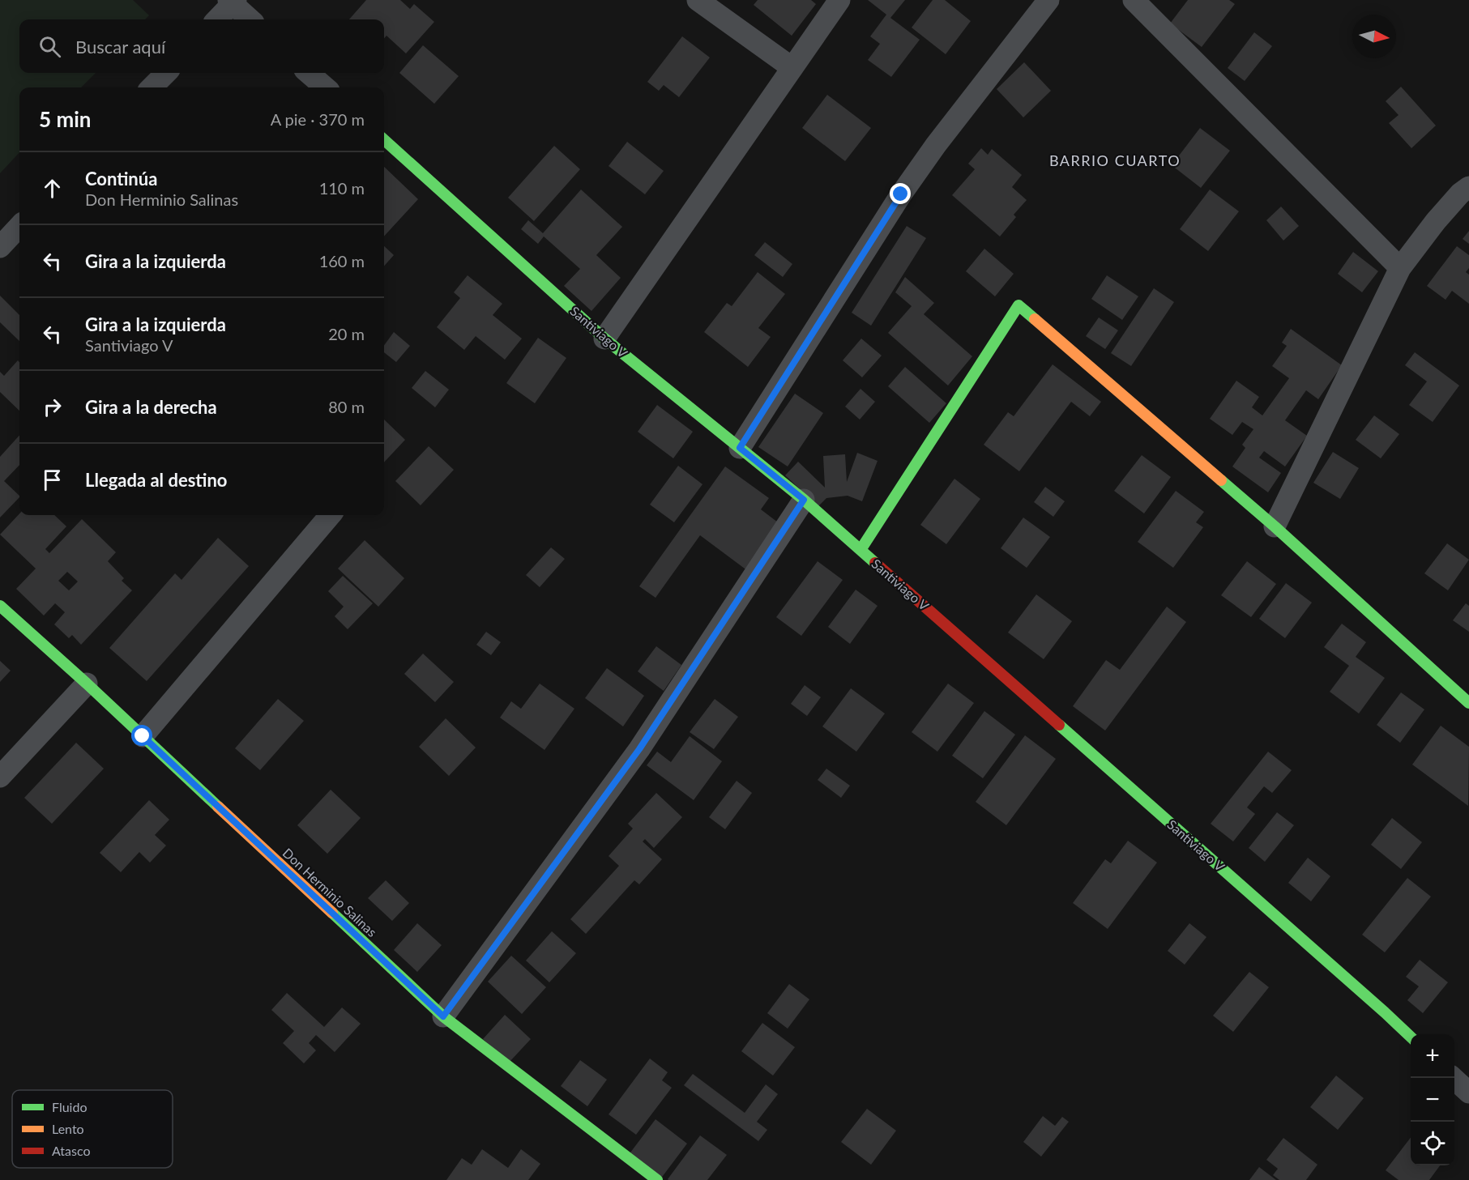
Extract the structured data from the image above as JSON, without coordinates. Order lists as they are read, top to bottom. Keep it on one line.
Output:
{"streets":{"street":["Santiviago V","Don Herminio Salinas"]},"districts":["BARRIO CUARTO"],"legend":["Fluido","Lento","Atasco"],"north":"right","page":{"search":"Buscar aquí","heading":["5 min","A pie · 370 m"],"list":[["Continúa","Don Herminio Salinas","110 m"],["Gira a la izquierda","160 m"],["Gira a la izquierda","Santiviago V","20 m"],["Gira a la derecha","80 m"],"Llegada al destino"],"map_buttons":["+","−"]}}
